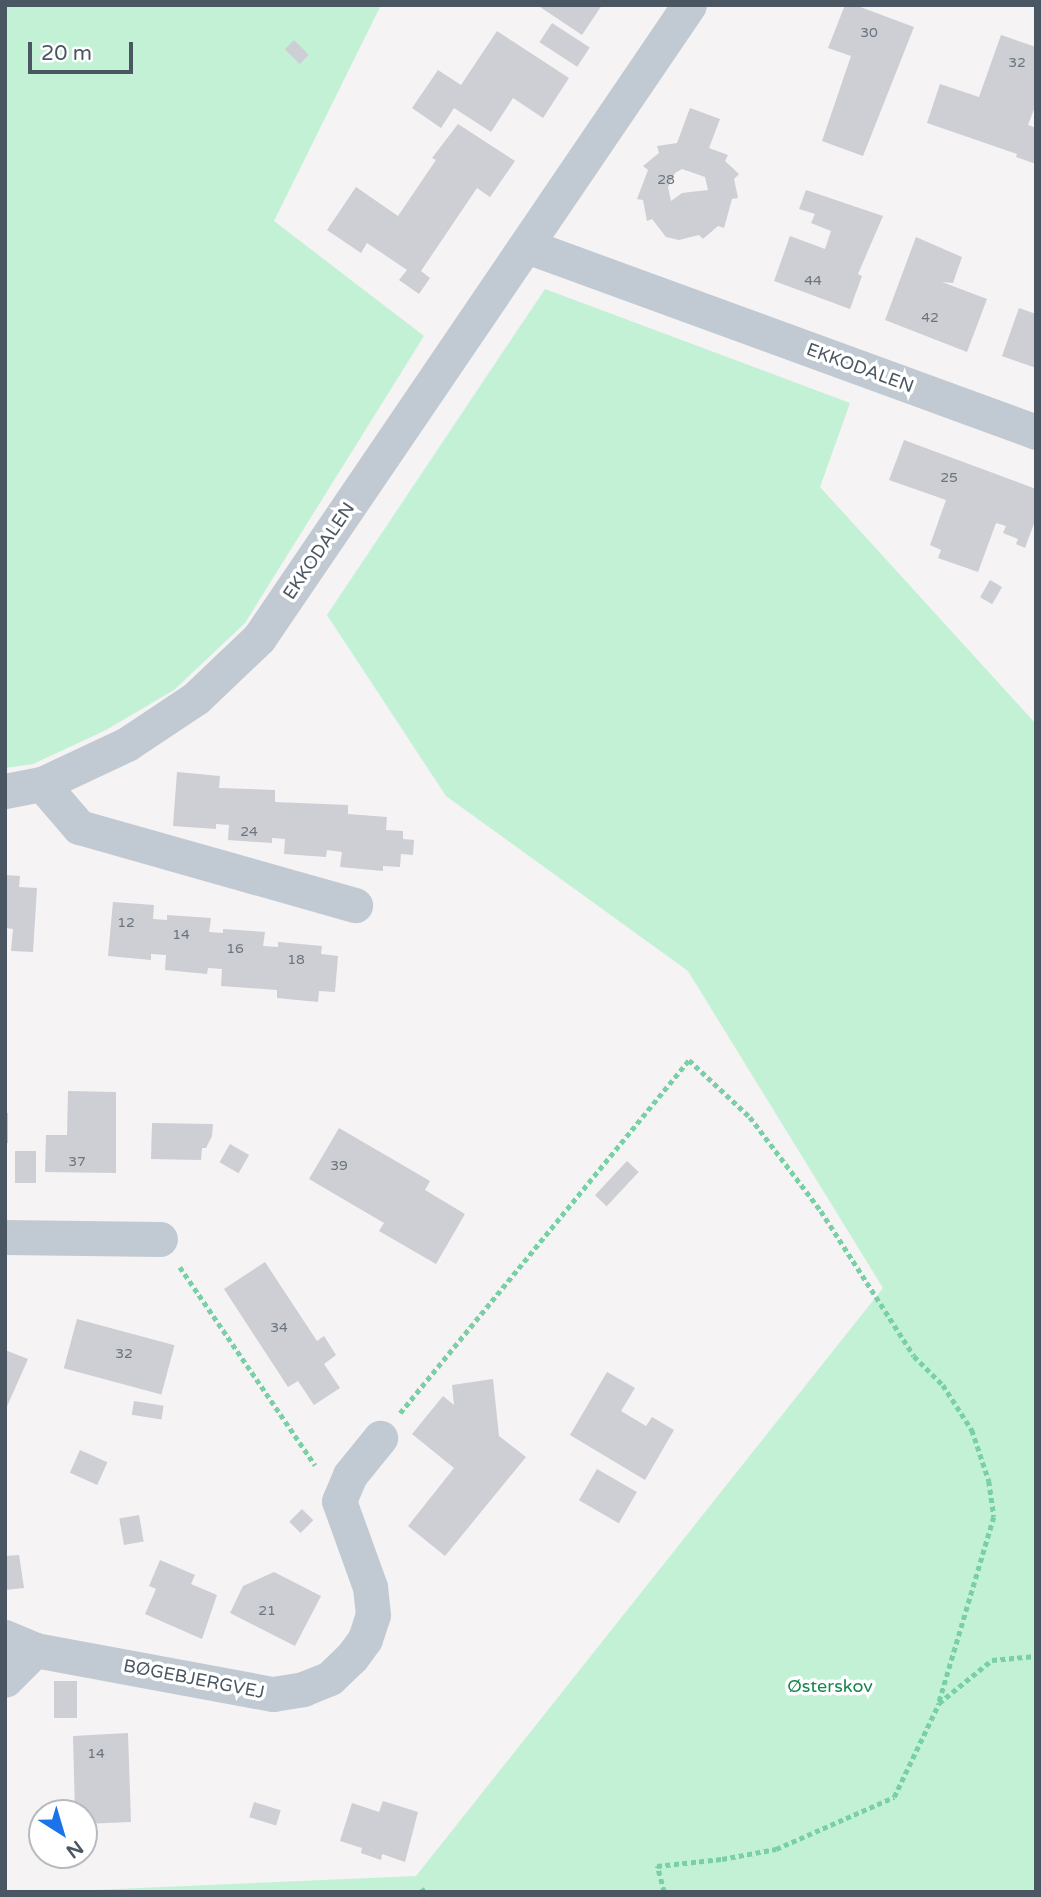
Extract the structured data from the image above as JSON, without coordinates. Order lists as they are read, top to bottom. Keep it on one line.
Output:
{"streets":{"street":["EKKODALEN","BØGEBJERGVEJ"]},"parks":["Østerskov"],"house_numbers":["30","32","28","44","42","25","24","12","14","16","18","37","39","34","32","21","14"],"scale_bar":"20 m","north":"bottom right"}
